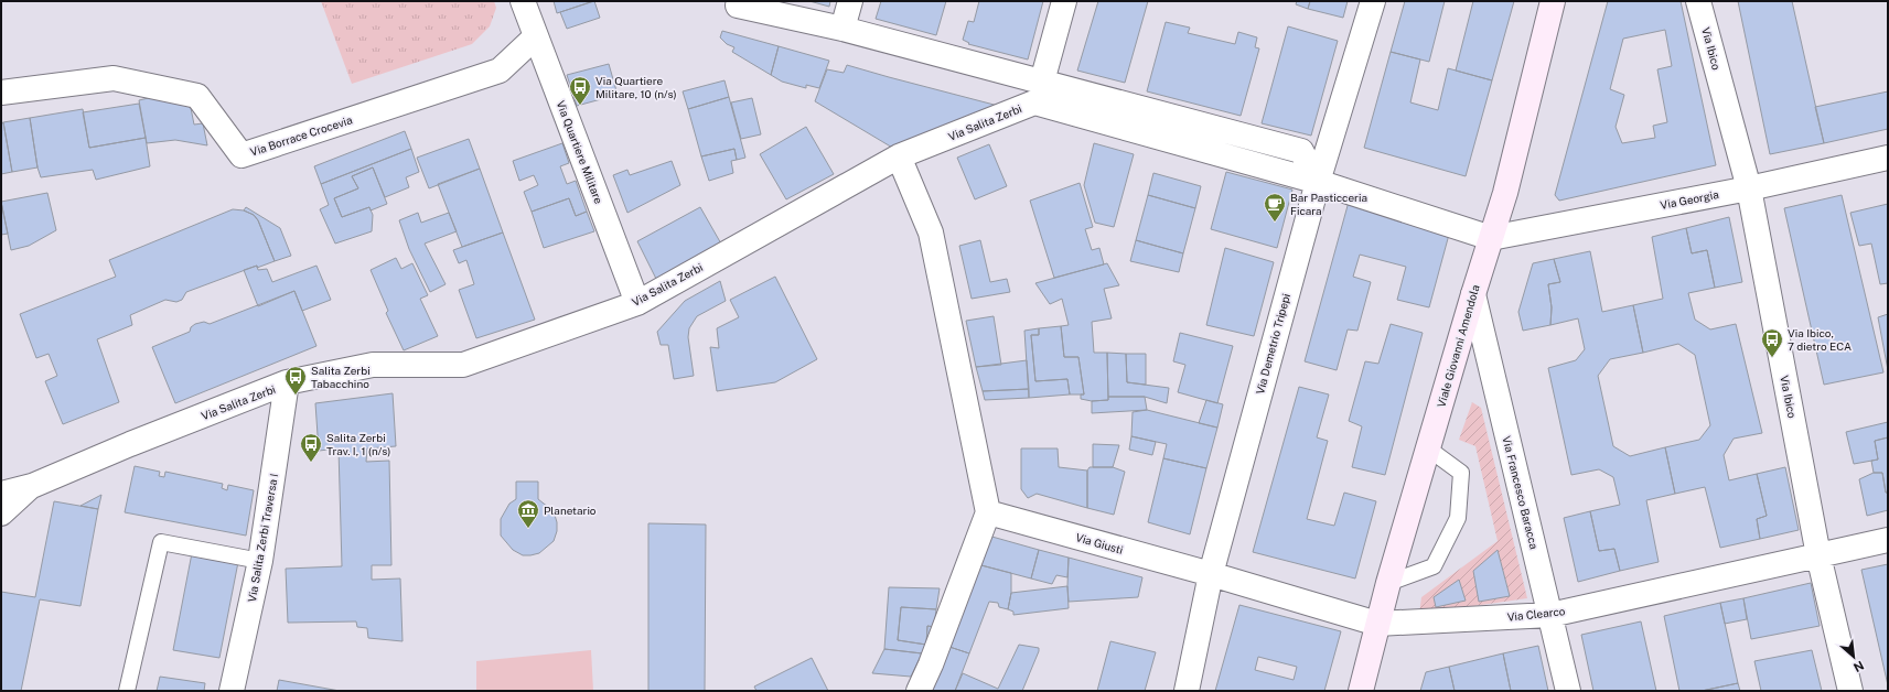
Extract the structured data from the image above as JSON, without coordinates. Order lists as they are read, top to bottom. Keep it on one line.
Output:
{"streets":{"street":["Via Ibico","Via Salita Zerbi","Via Borrace Crocevia","Via Quartiere Militare","Via Georgia","Via Demetrio Tripepi","Viale Giovanni Amendola","Via Francesco Baracca","Via Salita Zerbi Traversa I","Via Giusti","Via Clearco"]},"crossings":[["Via Ibico","Via Georgia"],["Via Ibico","Via Clearco"],["Via Salita Zerbi","Via Quartiere Militare"],["Via Salita Zerbi","Via Georgia"],["Via Salita Zerbi","Via Demetrio Tripepi"],["Via Salita Zerbi","Viale Giovanni Amendola"],["Via Salita Zerbi","Via Salita Zerbi Traversa I"],["Via Borrace Crocevia","Via Quartiere Militare"],["Via Georgia","Viale Giovanni Amendola"],["Via Demetrio Tripepi","Via Giusti"],["Via Demetrio Tripepi","Via Clearco"],["Viale Giovanni Amendola","Via Francesco Baracca"],["Viale Giovanni Amendola","Via Clearco"],["Via Francesco Baracca","Via Clearco"],["Via Giusti","Via Clearco"]],"places":{"bus stop":["Via Quartiere Militare, 10 (n/s)","Via Ibico, 7 dietro ECA","Salita Zerbi Tabacchino","Salita Zerbi Trav. I, 1 (n/s)"],"cafe":["Bar Pasticceria Ficara"],"museum":["Planetario"]},"north":"bottom right"}
